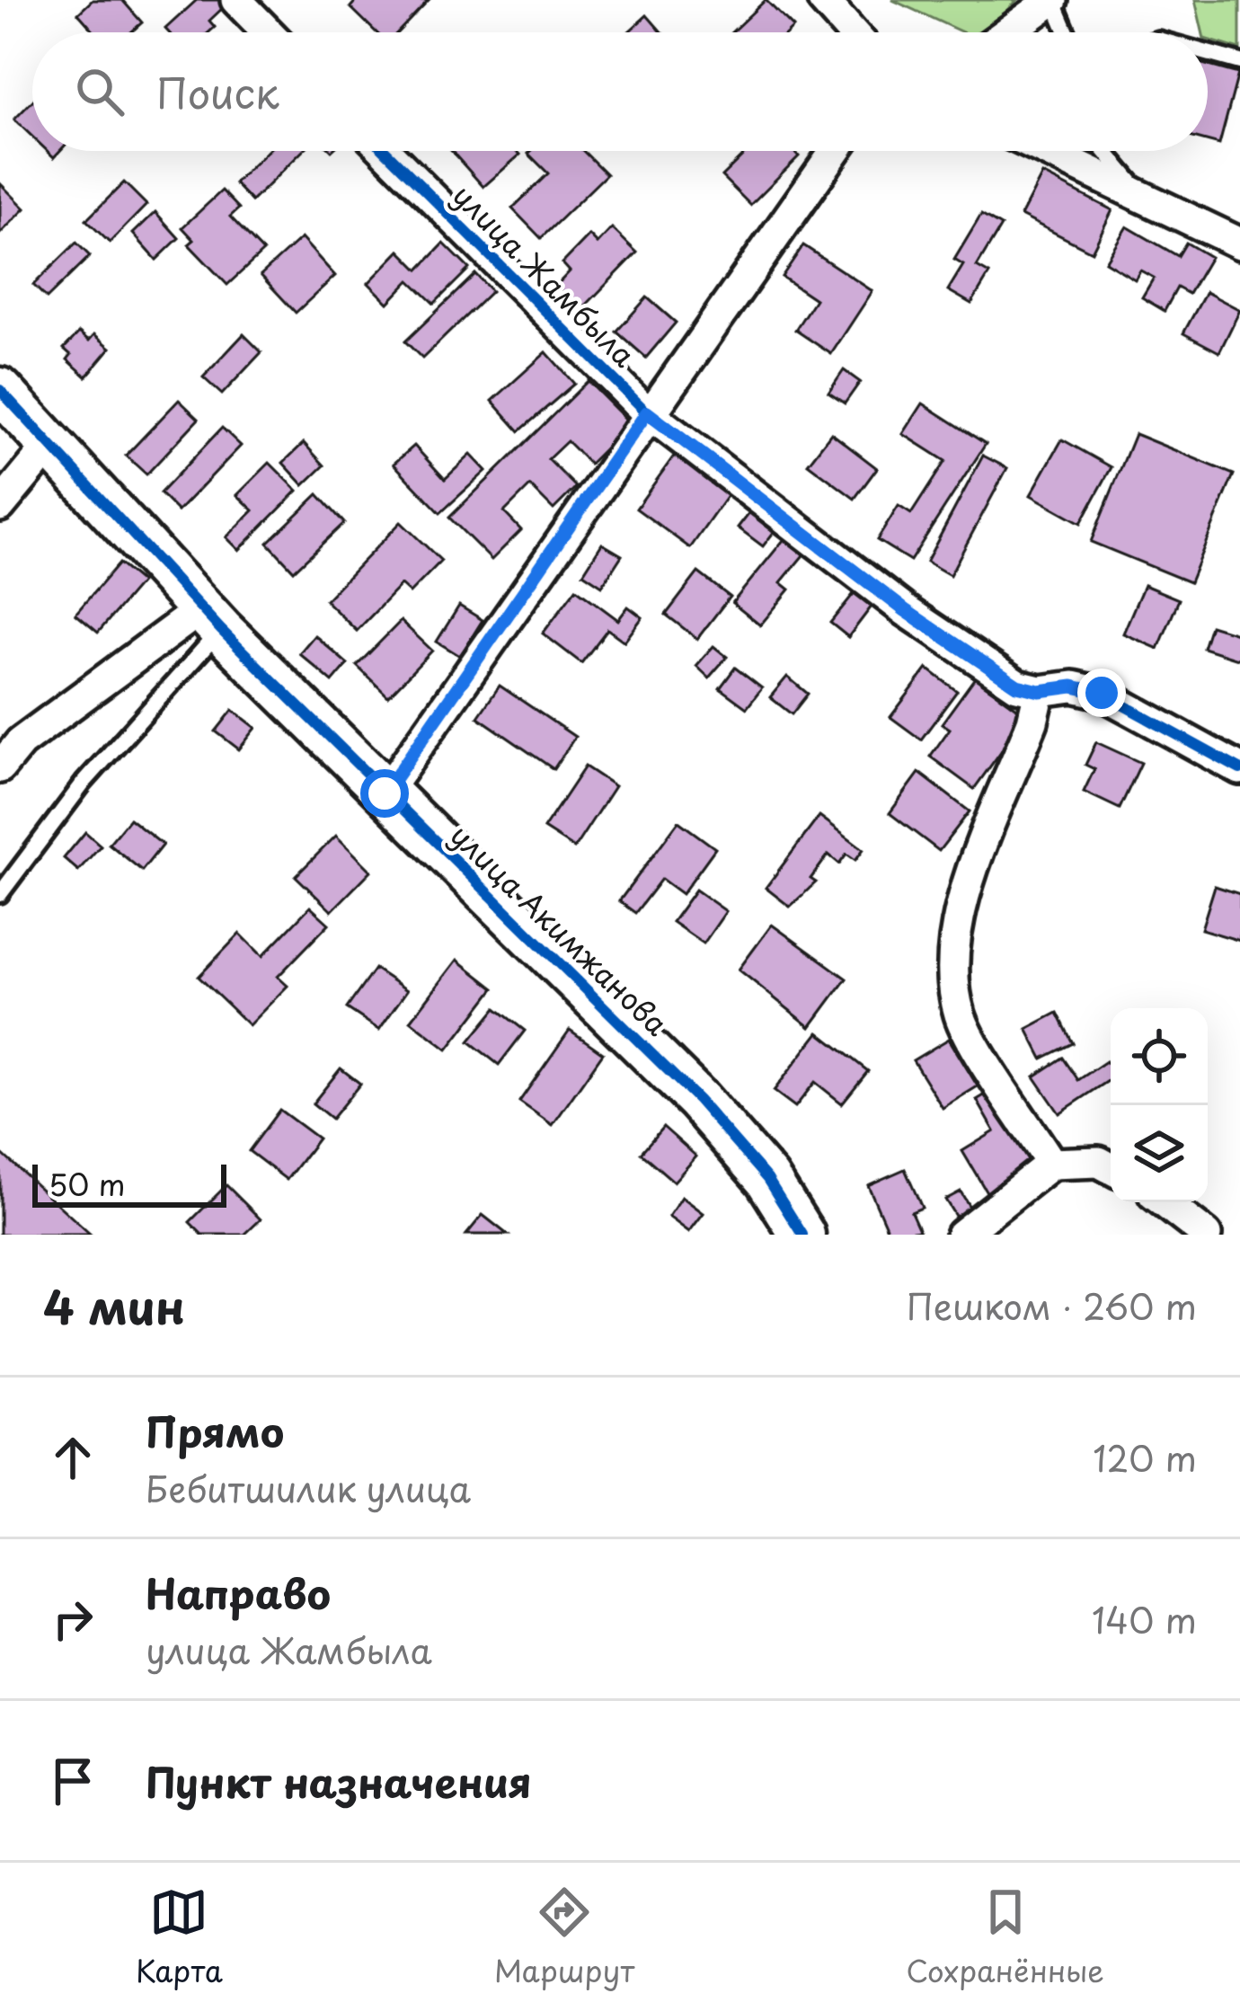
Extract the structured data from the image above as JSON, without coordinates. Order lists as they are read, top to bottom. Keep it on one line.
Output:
{"streets":{"street":["улица Жамбыла","улица Акимжанова"]},"scale_bar":"50 m","page":{"search":"Поиск","scale":"50 m","heading":["4 мин","Пешком · 260 m"],"list":[["Прямо","Бебитшилик улица","120 m"],["Направо","улица Жамбыла","140 m"],"Пункт назначения"],"nav":["Карта","Маршрут","Сохранённые"]}}
